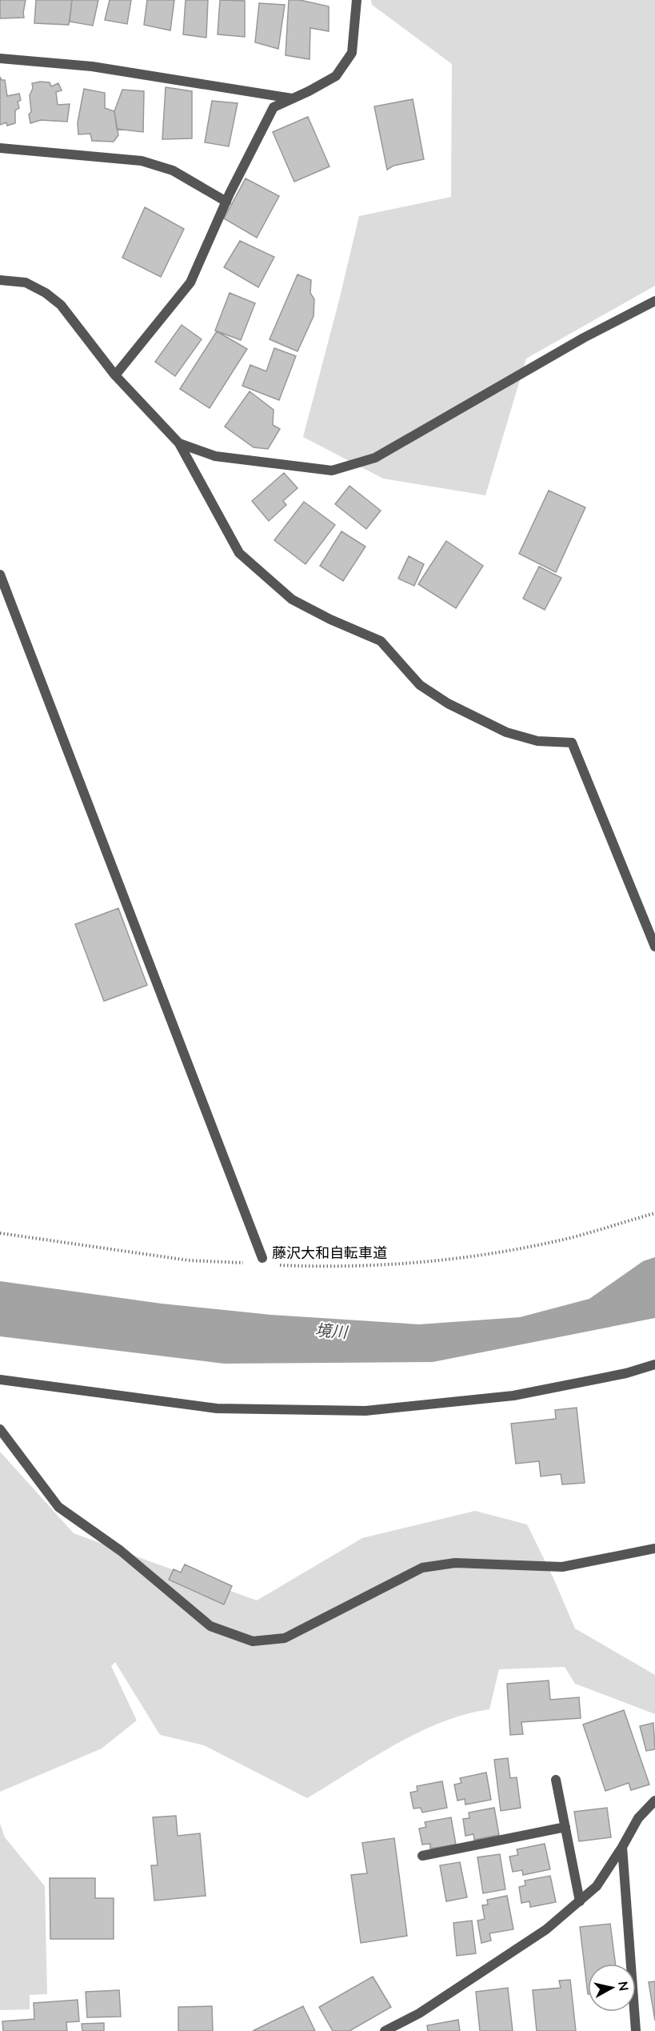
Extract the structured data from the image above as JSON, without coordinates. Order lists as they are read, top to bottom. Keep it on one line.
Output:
{"streets":{"path":["藤沢大和自転車道"]},"water":["境川"],"north":"right"}
